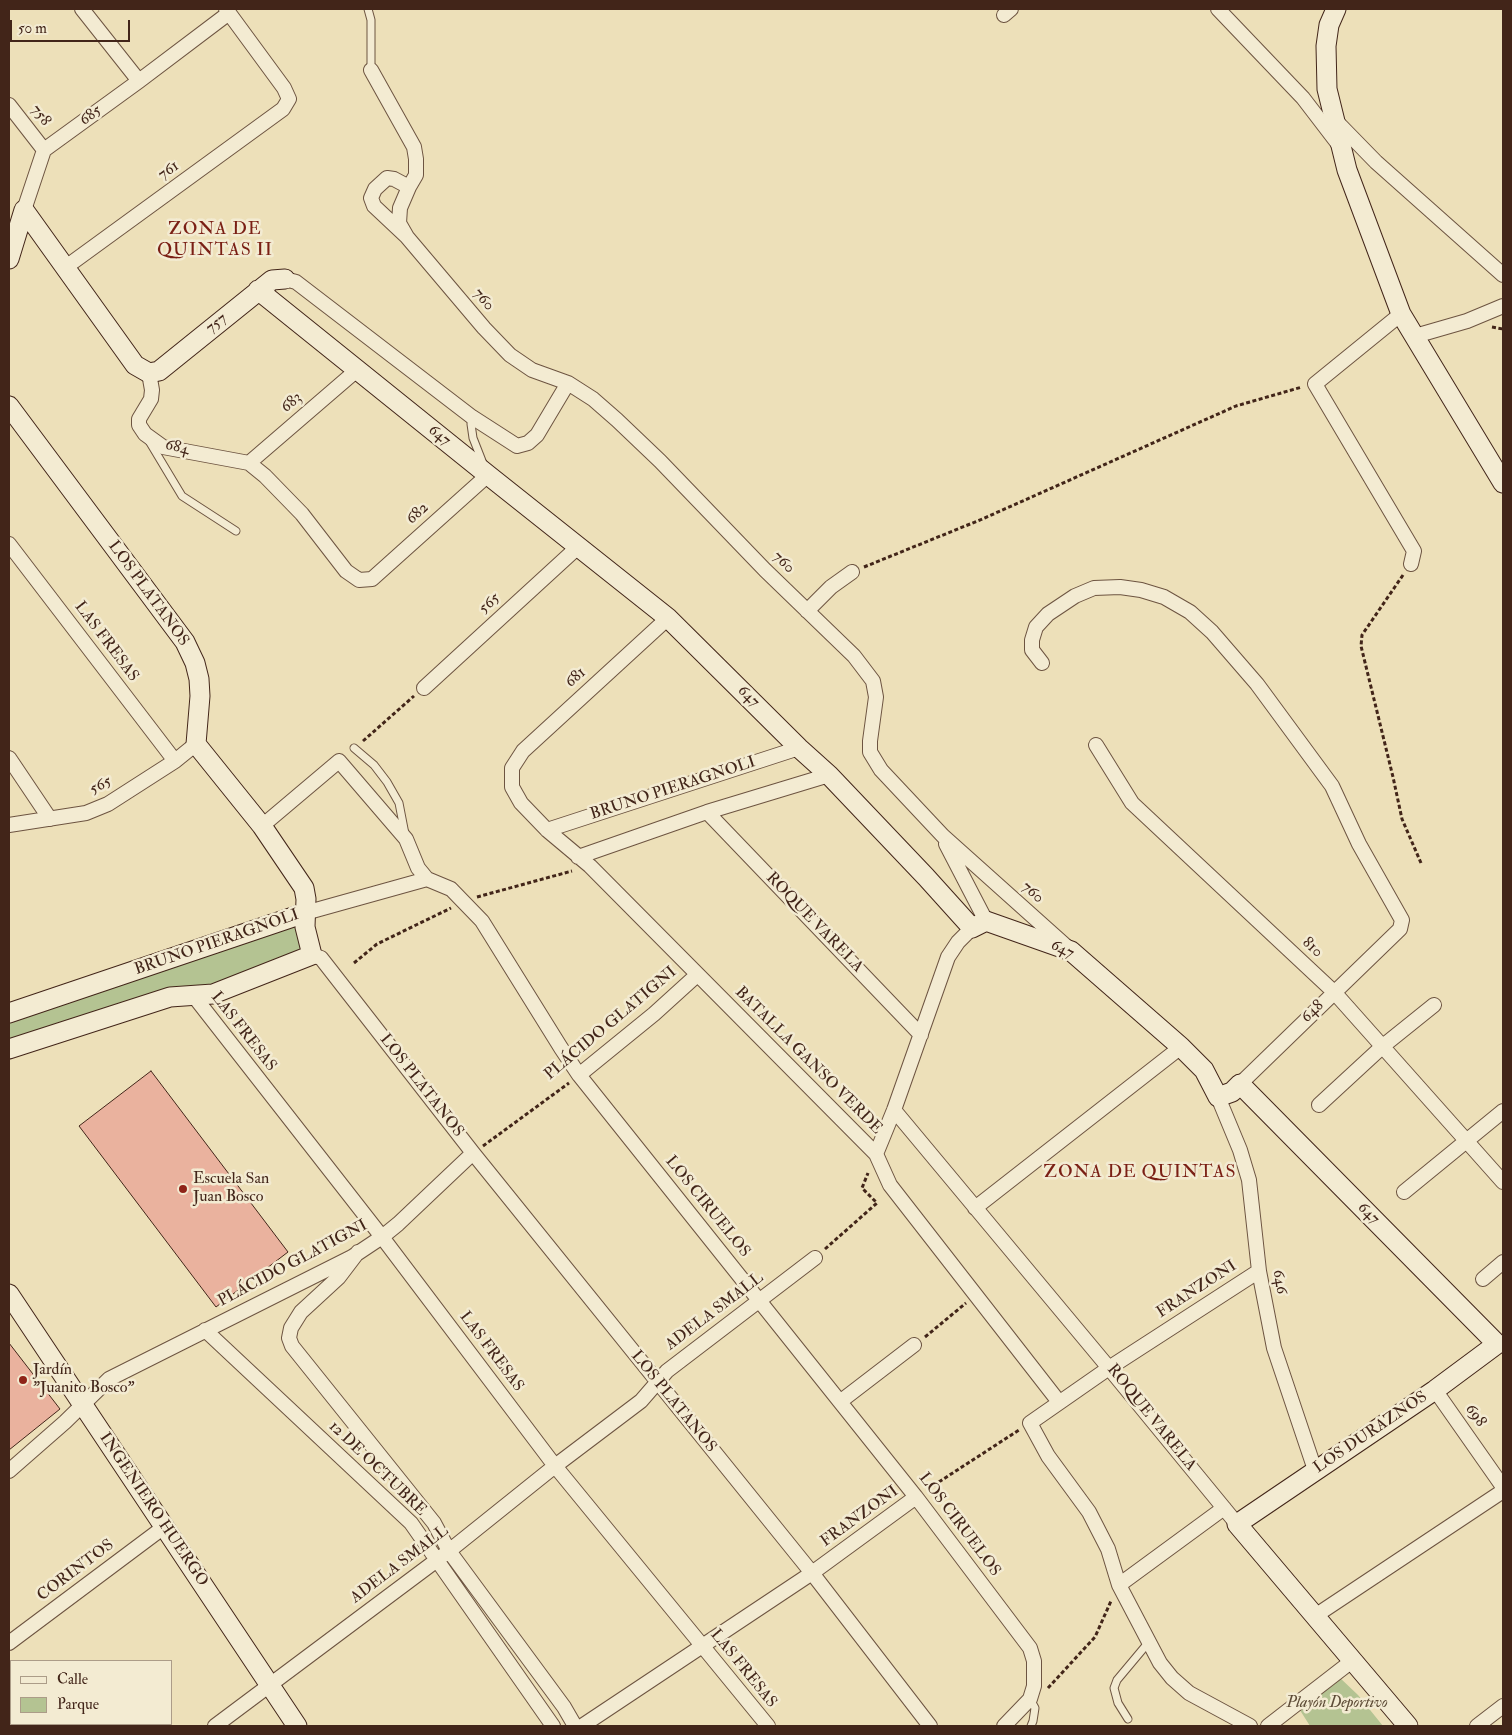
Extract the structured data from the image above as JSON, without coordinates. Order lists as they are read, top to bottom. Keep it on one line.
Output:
{"streets":{"street":["758","685","761","760","757","683","647","684","682","LOS PLATANOS","565","LAS FRESAS","681","BRUNO PIERAGNOLI","ROQUE VARELA","810","648","PLÁCIDO GLATIGNI","BATALLA GANSO VERDE","LOS CIRUELOS","646","FRANZONI","ADELA SMALL","698","LOS DURAZNOS","12 DE OCTUBRE","INGENIERO HUERGO","CORINTOS"]},"crossings":[["758","685"],["685","761"],["760","647"],["757","647"],["757","684"],["683","647"],["683","684"],["647","682"],["647","565"],["647","681"],["647","BRUNO PIERAGNOLI"],["647","648"],["647","646"],["647","LOS DURAZNOS"],["684","682"],["LOS PLATANOS","565"],["LOS PLATANOS","PLÁCIDO GLATIGNI"],["LOS PLATANOS","FRANZONI"],["LOS PLATANOS","ADELA SMALL"],["565","LAS FRESAS"],["LAS FRESAS","PLÁCIDO GLATIGNI"],["LAS FRESAS","FRANZONI"],["LAS FRESAS","ADELA SMALL"],["681","BATALLA GANSO VERDE"],["BRUNO PIERAGNOLI","ROQUE VARELA"],["BRUNO PIERAGNOLI","BATALLA GANSO VERDE"],["BRUNO PIERAGNOLI","LOS CIRUELOS"],["ROQUE VARELA","FRANZONI"],["ROQUE VARELA","LOS DURAZNOS"],["810","648"],["648","646"],["PLÁCIDO GLATIGNI","BATALLA GANSO VERDE"],["PLÁCIDO GLATIGNI","LOS CIRUELOS"],["PLÁCIDO GLATIGNI","12 DE OCTUBRE"],["PLÁCIDO GLATIGNI","INGENIERO HUERGO"],["BATALLA GANSO VERDE","FRANZONI"],["LOS CIRUELOS","FRANZONI"],["LOS CIRUELOS","ADELA SMALL"],["646","FRANZONI"],["646","LOS DURAZNOS"],["ADELA SMALL","12 DE OCTUBRE"],["ADELA SMALL","INGENIERO HUERGO"],["698","LOS DURAZNOS"],["INGENIERO HUERGO","CORINTOS"]],"districts":["ZONA DE QUINTAS II","ZONA DE QUINTAS"],"parks":["Playón Deportivo"],"places":["Escuela San Juan Bosco","Jardín \"Juanito Bosco\""],"legend":["Calle","Parque"],"scale_bar":"50 m"}
